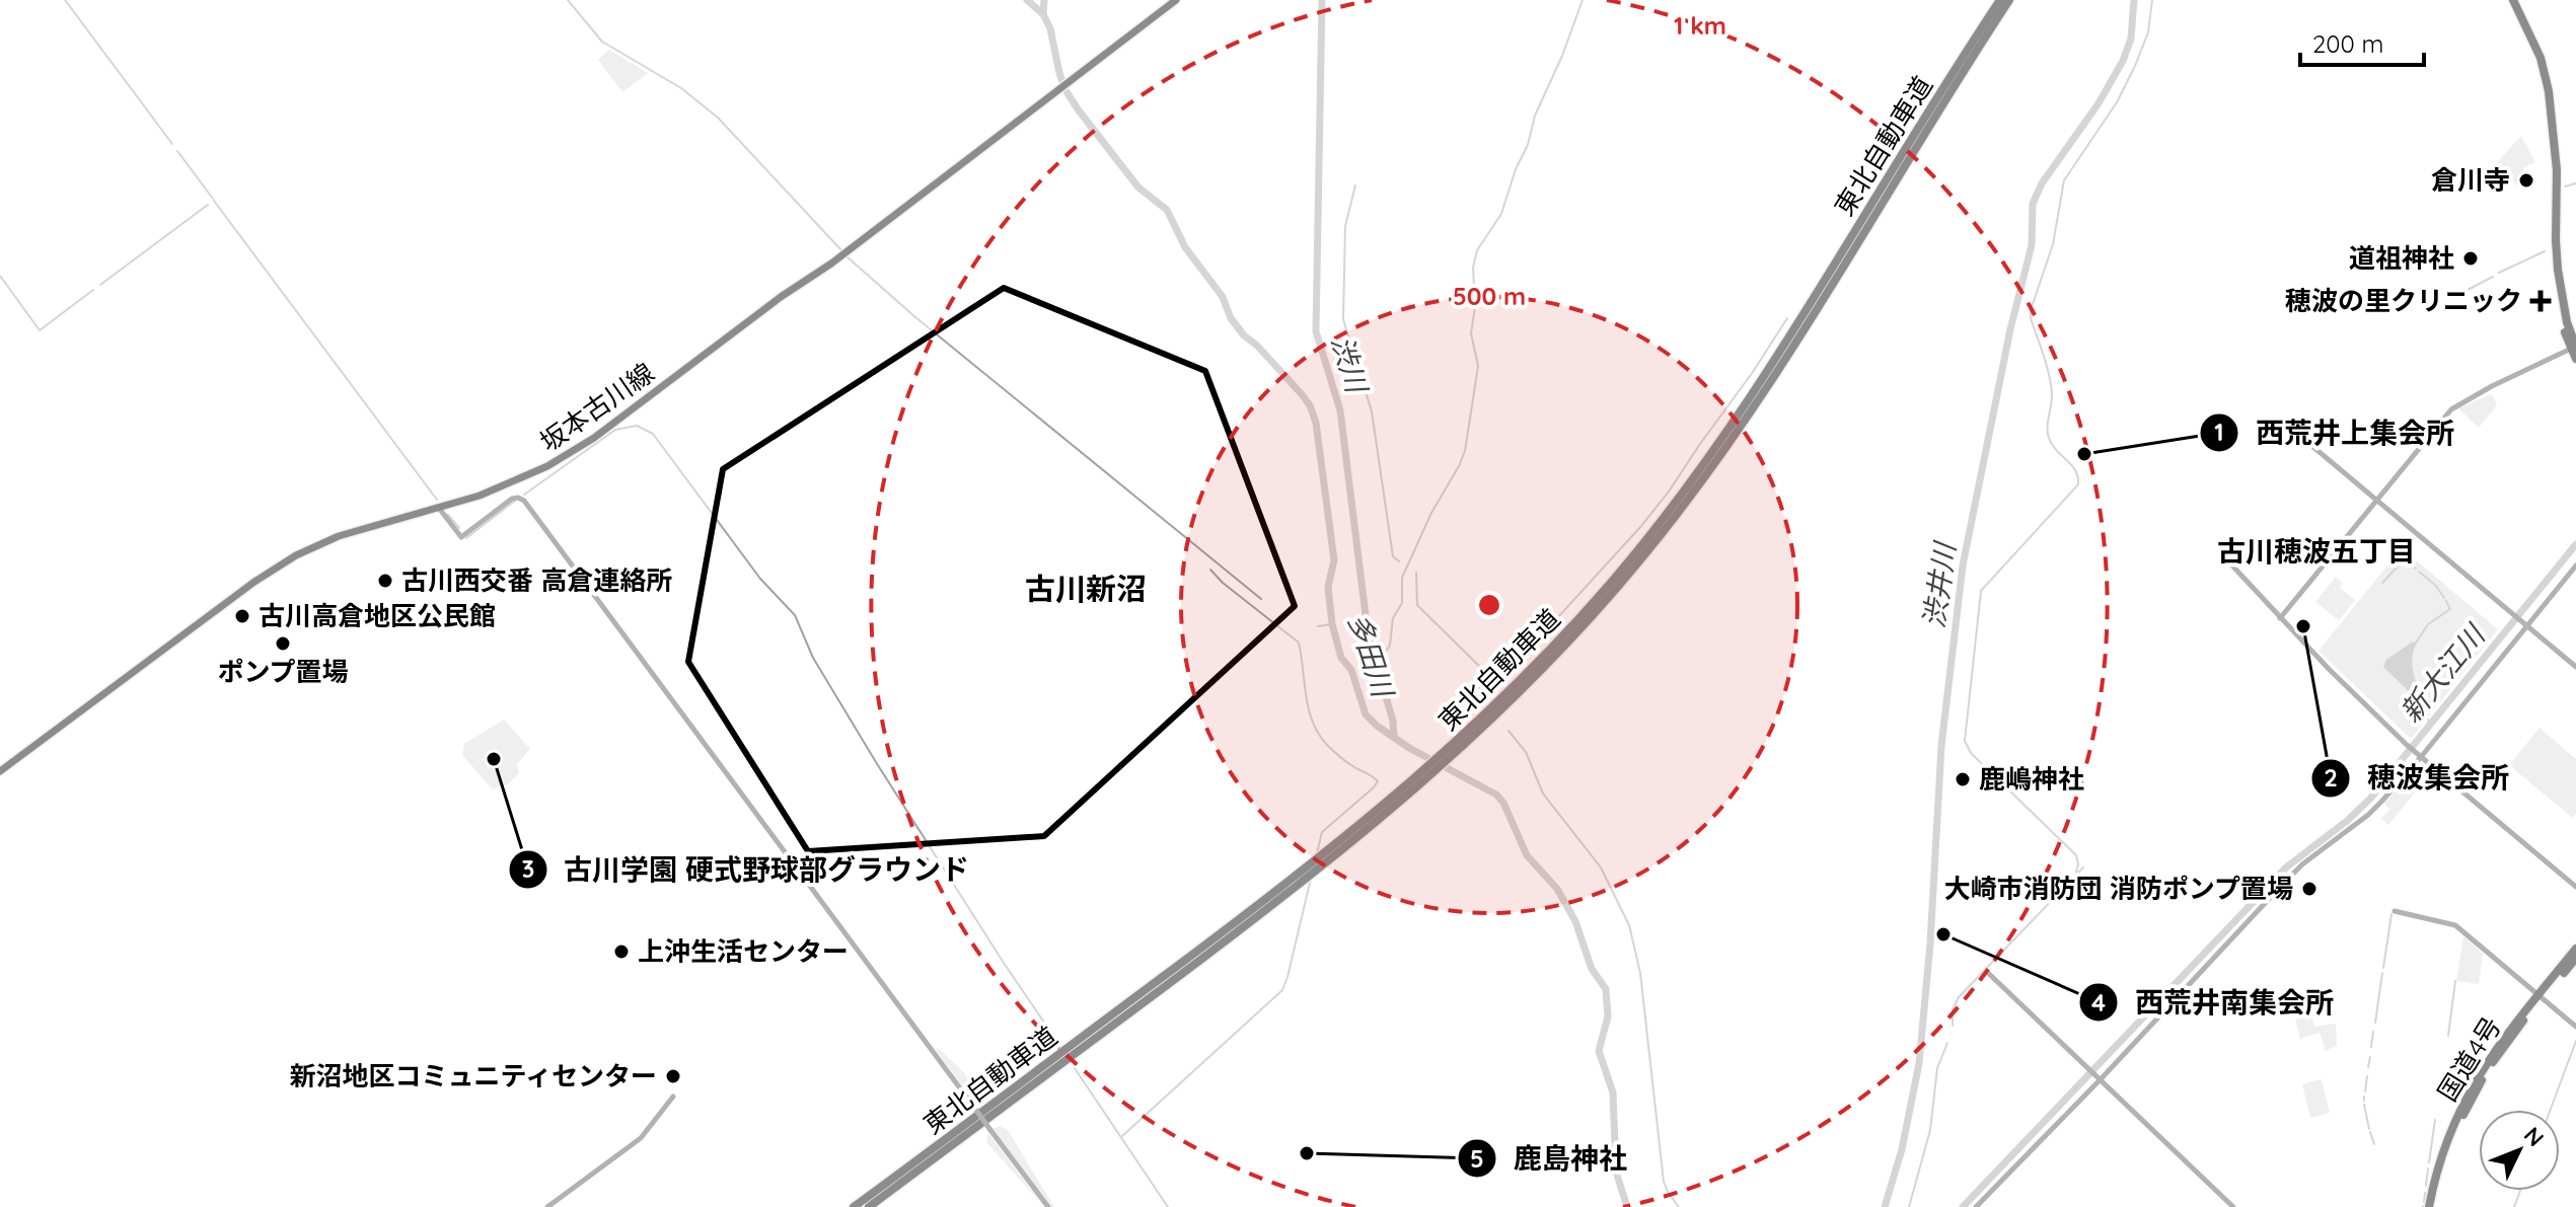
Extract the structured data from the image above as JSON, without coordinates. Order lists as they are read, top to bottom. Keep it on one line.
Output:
{"streets":{"highway":["東北自動車道","国道4号"],"main road":["坂本古川線"]},"districts":["古川穂波五丁目","古川新沼"],"water":["渋川","渋井川","多田川","新大江川"],"places":{"other":["倉川寺","道祖神社","西荒井上集会所","古川西交番 高倉連絡所","古川高倉地区公民館","穂波集会所","ポンプ置場","古川学園 硬式野球部グラウンド","鹿嶋神社","大崎市消防団 消防ポンプ置場","西荒井南集会所","上沖生活センター","新沼地区コミュニティセンター","鹿島神社"],"health":["穂波の里クリニック"]},"scale_bar":"200 m","north":"top right","rings":["1 km","500 m"]}
